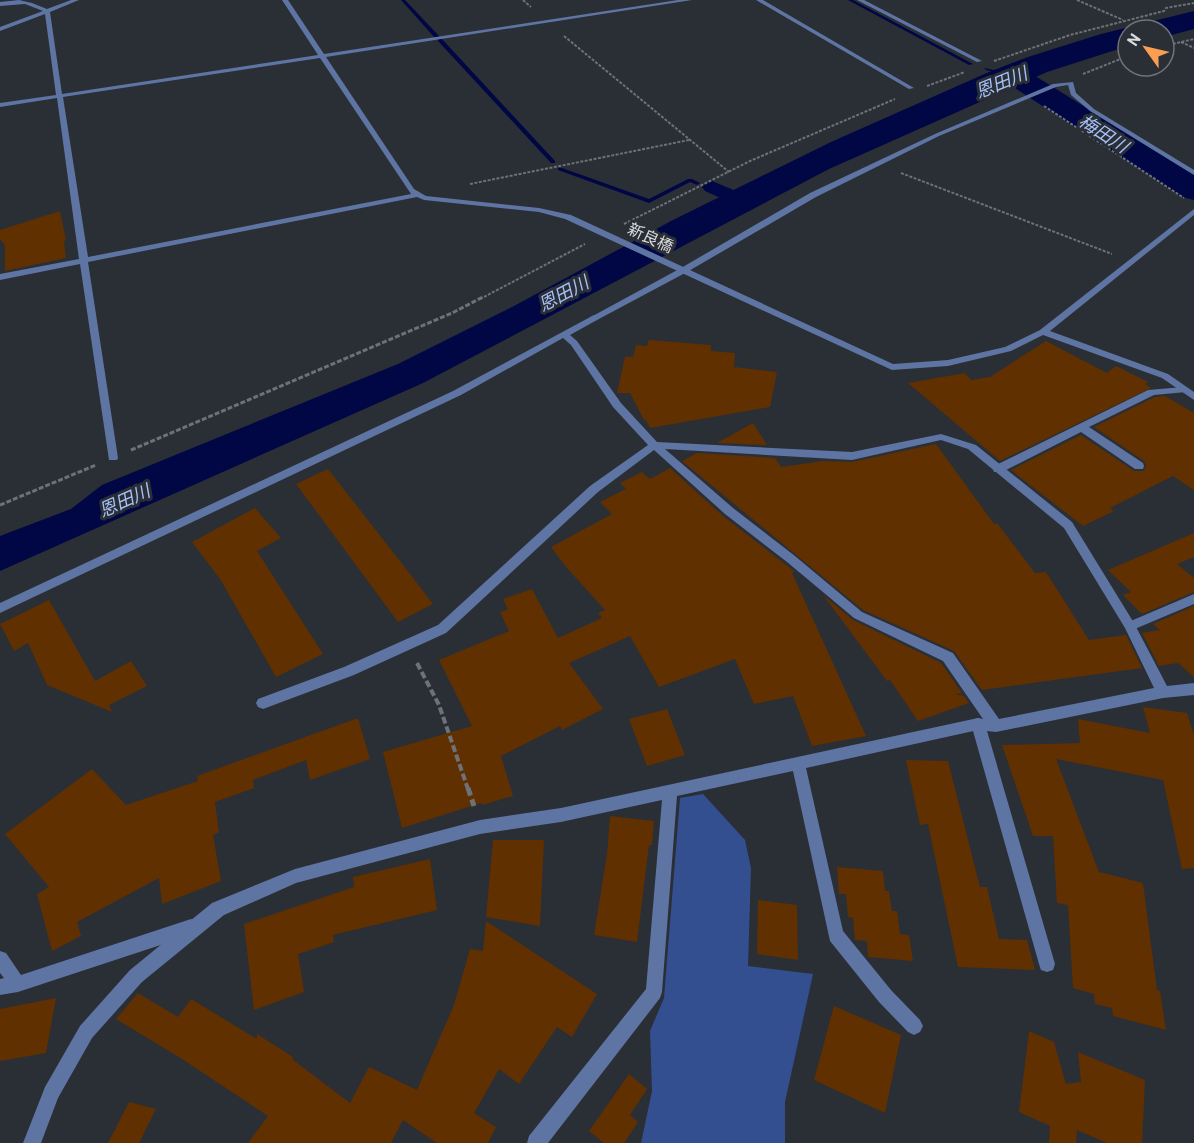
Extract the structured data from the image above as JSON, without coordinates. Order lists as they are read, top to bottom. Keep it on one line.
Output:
{"streets":{"street":["新良橋"]},"water":["恩田川","梅田川"],"north":"top left"}
